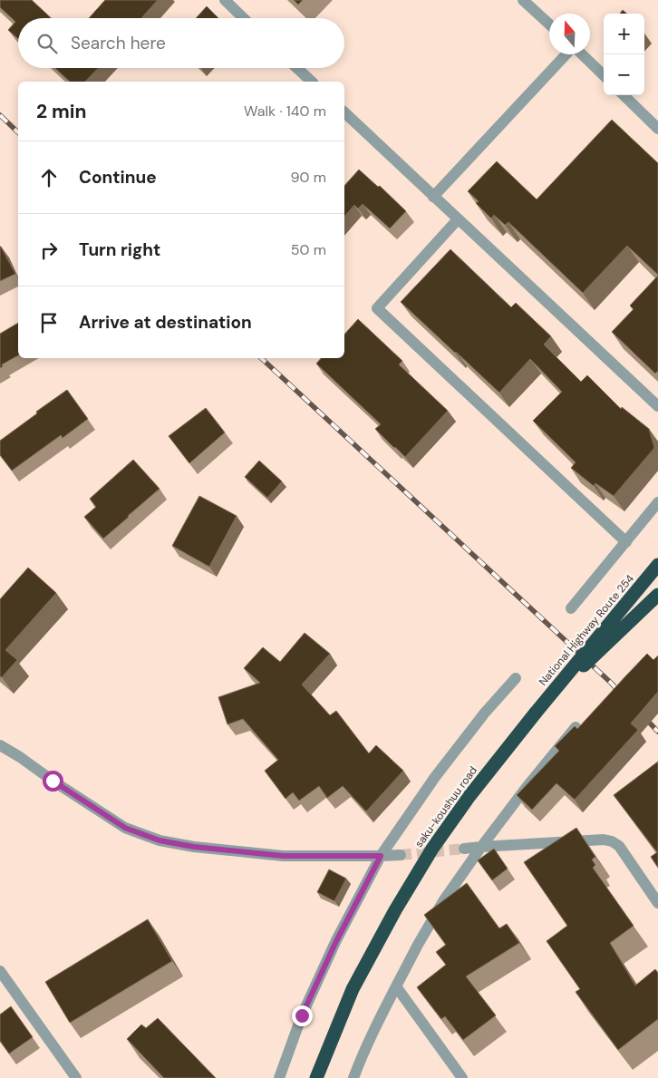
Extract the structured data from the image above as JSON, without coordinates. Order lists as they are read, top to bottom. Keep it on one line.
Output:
{"streets":{"highway":["National Highway Route 254","saku-koushuu road"]},"crossings":[["National Highway Route 254","saku-koushuu road"]],"north":"top","page":{"map_buttons":["+","−"],"search":"Search here","heading":["2 min","Walk · 140 m"],"list":[["Continue","90 m"],["Turn right","50 m"],"Arrive at destination"]}}
